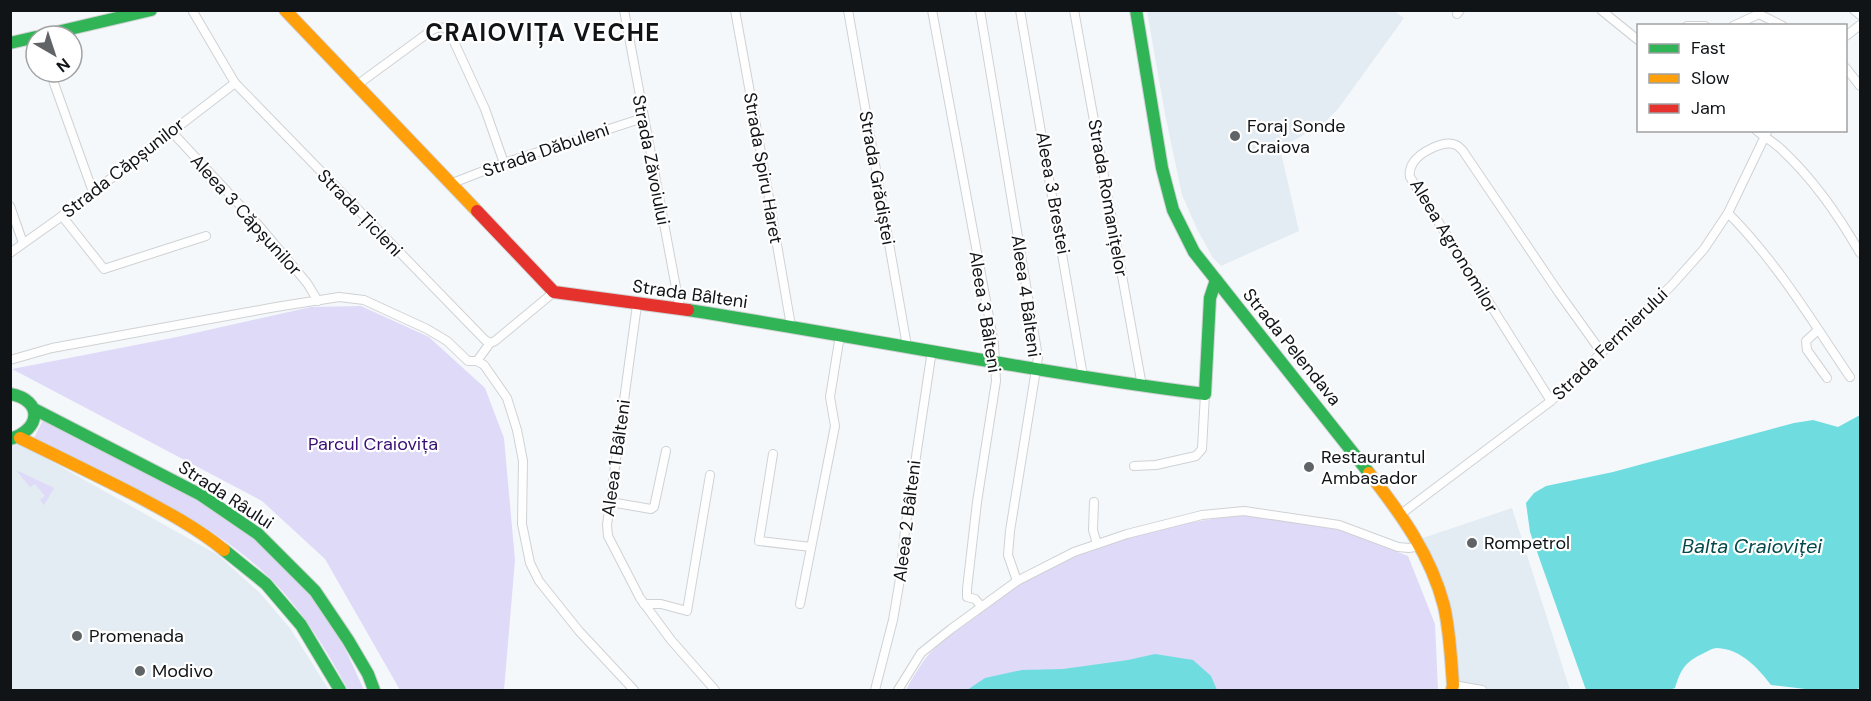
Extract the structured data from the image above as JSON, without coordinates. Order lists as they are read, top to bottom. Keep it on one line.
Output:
{"streets":{"main road":["Strada Bâlteni","Strada Pelendava","Strada Râului"],"street":["Strada Dăbuleni","Strada Zăvoiului","Strada Căpșunilor","Strada Spiru Haret","Strada Grădiștei","Aleea 3 Brestei","Strada Romanițelor","Strada Țicleni","Aleea 3 Căpșunilor","Aleea Agronomilor","Aleea 4 Bâlteni","Aleea 3 Bâlteni","Strada Fermierului","Aleea 1 Bâlteni","Aleea 2 Bâlteni"]},"crossings":[["Strada Dăbuleni","Strada Zăvoiului"],["Strada Zăvoiului","Strada Bâlteni"],["Strada Căpșunilor","Strada Țicleni"],["Strada Căpșunilor","Aleea 3 Căpșunilor"],["Strada Spiru Haret","Strada Bâlteni"],["Strada Grădiștei","Strada Bâlteni"],["Aleea 3 Brestei","Strada Bâlteni"],["Strada Romanițelor","Strada Bâlteni"],["Aleea Agronomilor","Strada Fermierului"],["Strada Bâlteni","Aleea 4 Bâlteni"],["Strada Bâlteni","Aleea 3 Bâlteni"],["Strada Bâlteni","Aleea 1 Bâlteni"],["Strada Bâlteni","Aleea 2 Bâlteni"],["Strada Fermierului","Strada Pelendava"]],"districts":["CRAIOVIȚA VECHE"],"water":["Balta Craioviței"],"parks":["Parcul Craiovița"],"places":["Foraj Sonde Craiova","Restaurantul Ambasador","Rompetrol","Promenada","Modivo"],"legend":["Fast","Slow","Jam"],"north":"bottom right"}
